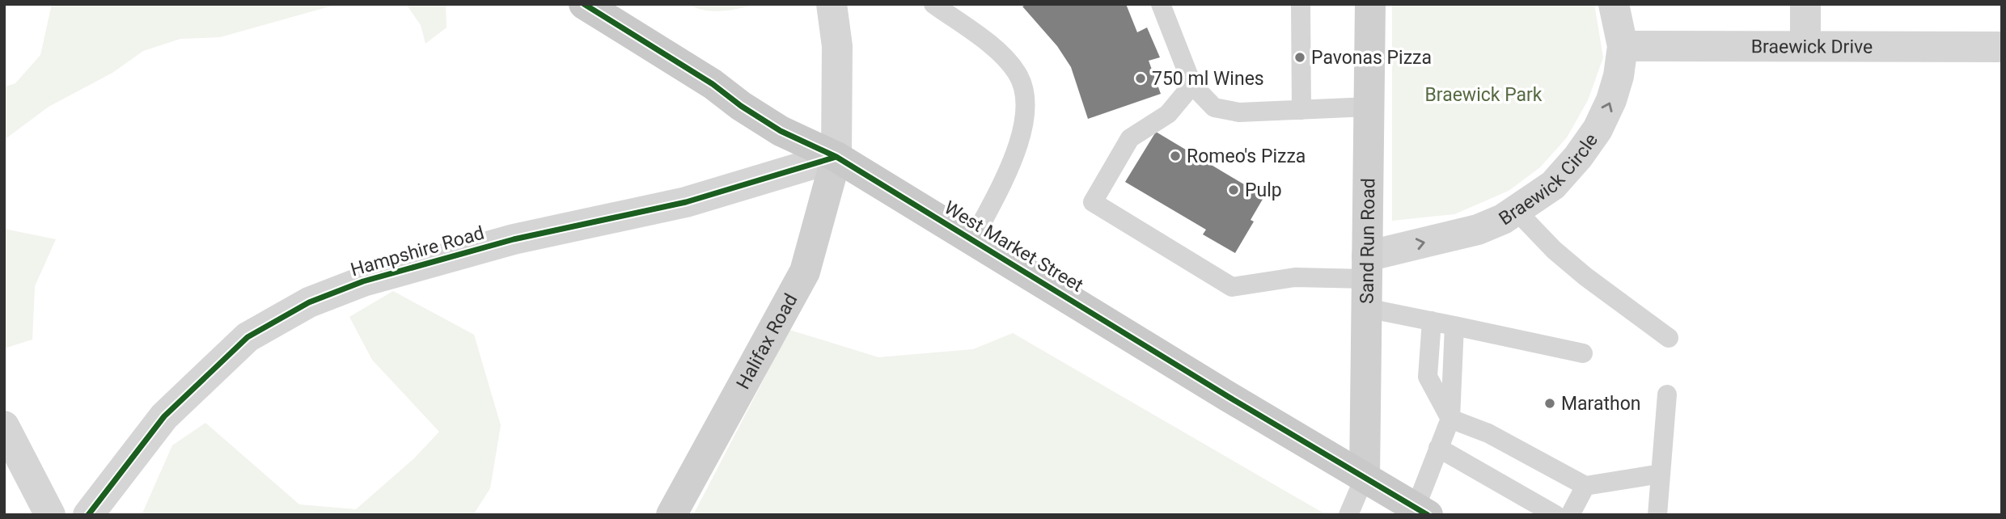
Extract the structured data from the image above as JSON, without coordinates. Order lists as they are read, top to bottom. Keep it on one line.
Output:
{"streets":{"main road":["West Market Street"],"street":["Braewick Drive","Braewick Circle","Sand Run Road","Hampshire Road","Halifax Road"]},"crossings":[["Braewick Drive","Braewick Circle"],["Braewick Circle","Sand Run Road"],["Sand Run Road","West Market Street"],["West Market Street","Hampshire Road"],["West Market Street","Halifax Road"],["Hampshire Road","Halifax Road"]],"one_way":["Braewick Circle"],"parks":["Braewick Park"],"places":["Pavonas Pizza","750 ml Wines","Romeo's Pizza","Pulp","Marathon"]}
